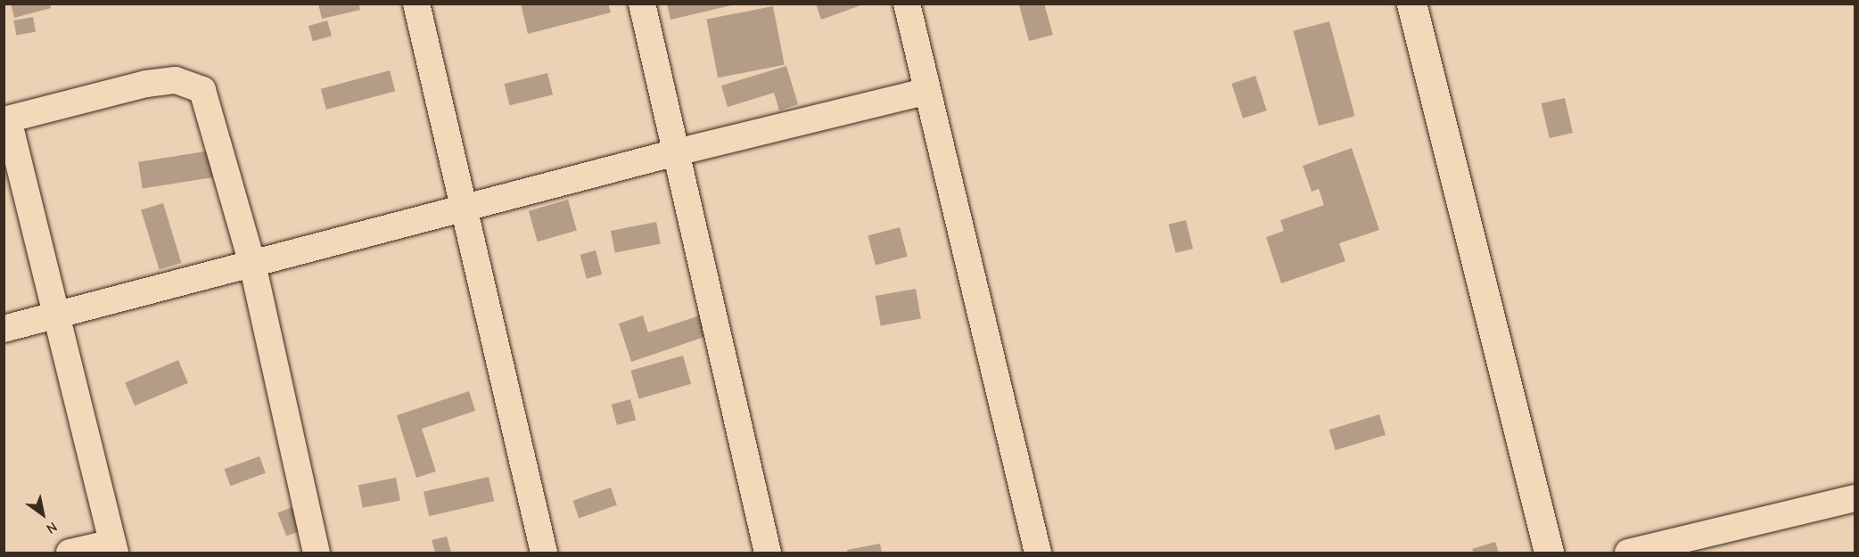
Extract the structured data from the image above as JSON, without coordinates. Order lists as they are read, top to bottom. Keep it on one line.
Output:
{"north":"bottom right"}
